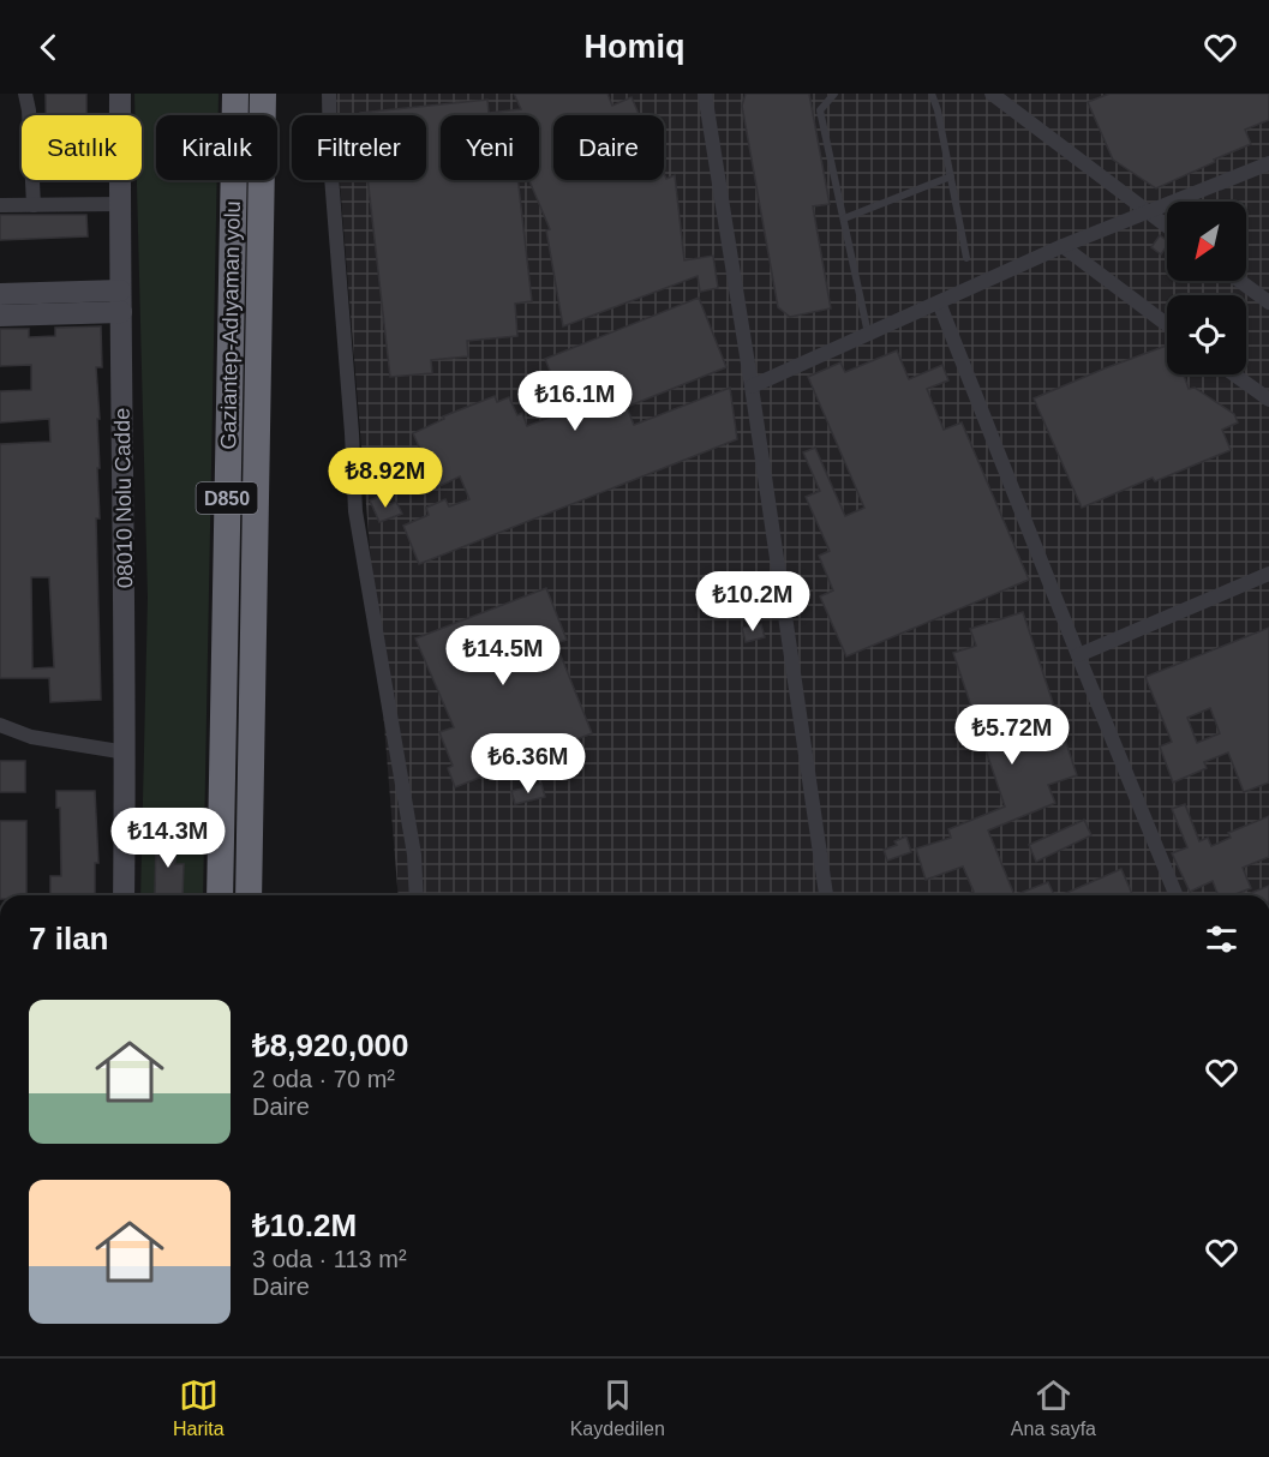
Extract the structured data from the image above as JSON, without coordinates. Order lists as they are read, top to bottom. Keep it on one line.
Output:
{"streets":{"highway":["Gaziantep-Adıyaman yolu","D850"],"street":["08010 Nolu Cadde"]},"north":"bottom left","page":{"header":"Homiq","chip":["Satılık","Kiralık","Filtreler","Yeni","Daire"],"price":["₺16.1M","₺8.92M","₺10.2M","₺14.5M","₺5.72M","₺6.36M","₺14.3M"],"heading":"7 ilan","list":[{"name":"₺8,920,000","note":"2 oda · 70 m² · Daire"},{"name":"₺10.2M","note":"3 oda · 113 m² · Daire"}],"tabs":["Harita","Kaydedilen","Ana sayfa"]}}
